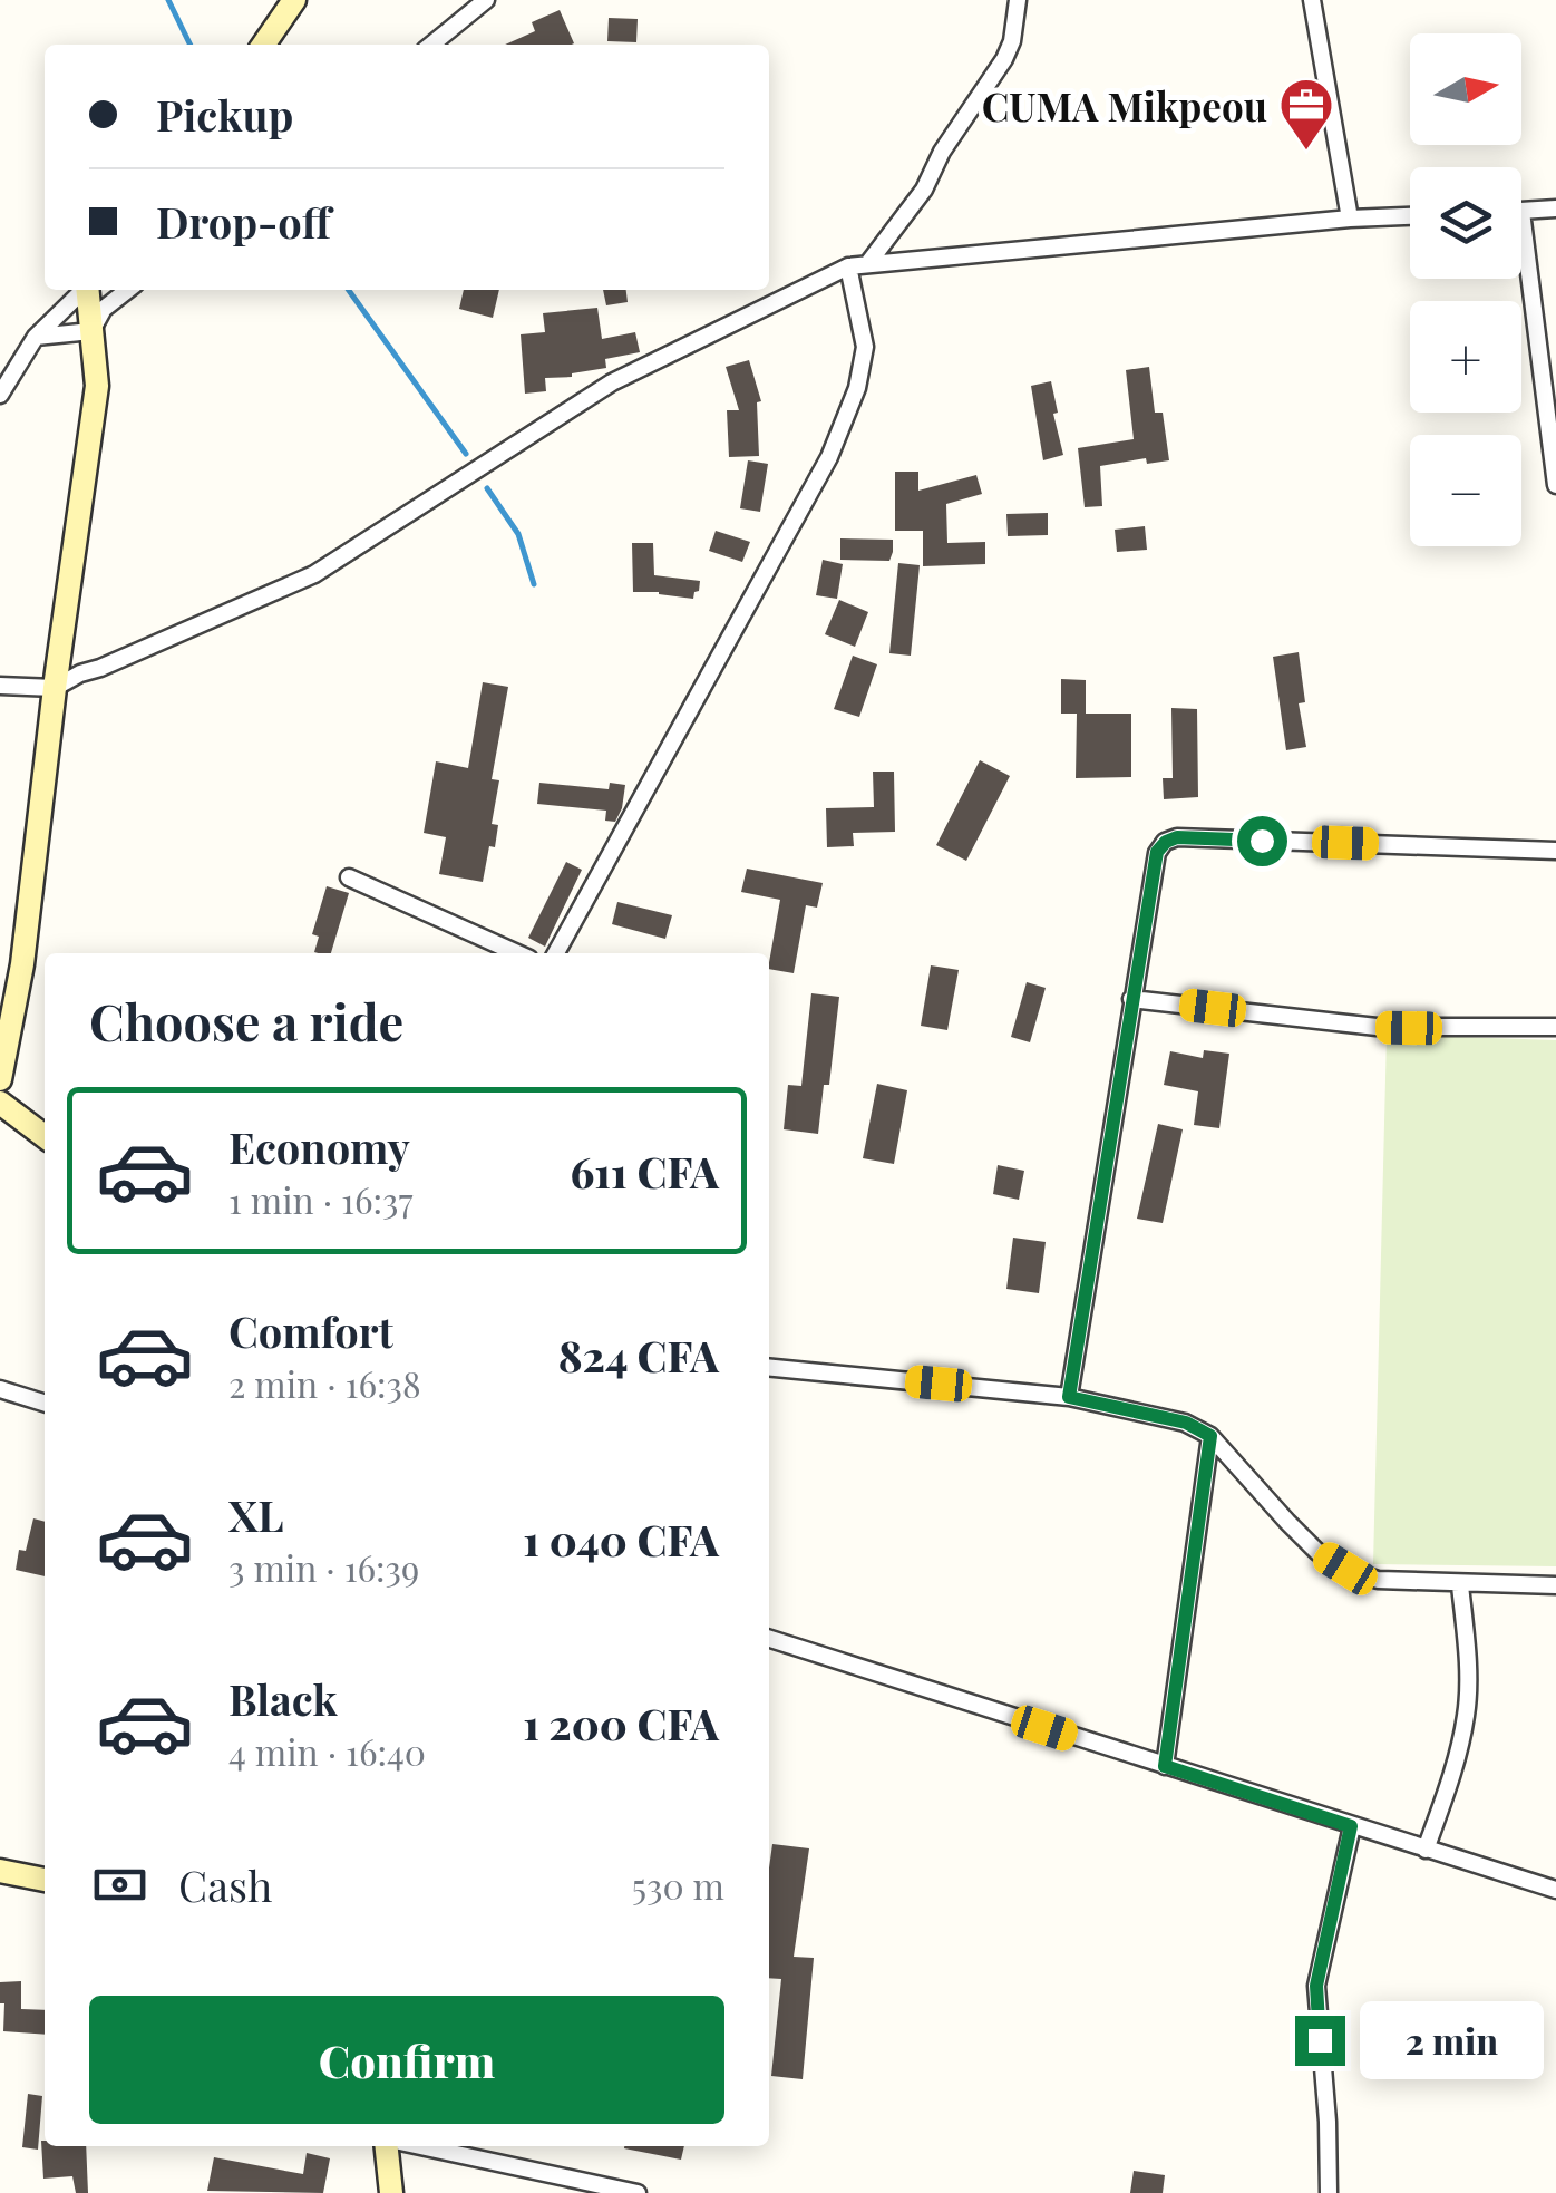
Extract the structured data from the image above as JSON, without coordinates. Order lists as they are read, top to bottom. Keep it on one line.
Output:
{"places":{"office":["CUMA Mikpeou"]},"north":"right","page":{"map_buttons":["+","−"],"banner":["Pickup","Drop-off"],"heading":"Choose a ride","list":[{"name":"Economy","note":"1 min · 16:37","value":"611 CFA"},{"name":"Comfort","note":"2 min · 16:38","value":"824 CFA"},{"name":"XL","note":"3 min · 16:39","value":"1 040 CFA"},{"name":"Black","note":"4 min · 16:40","value":"1 200 CFA"}],"pay":["Cash","530 m"],"buttons":"Confirm","bubble":"2 min"}}
